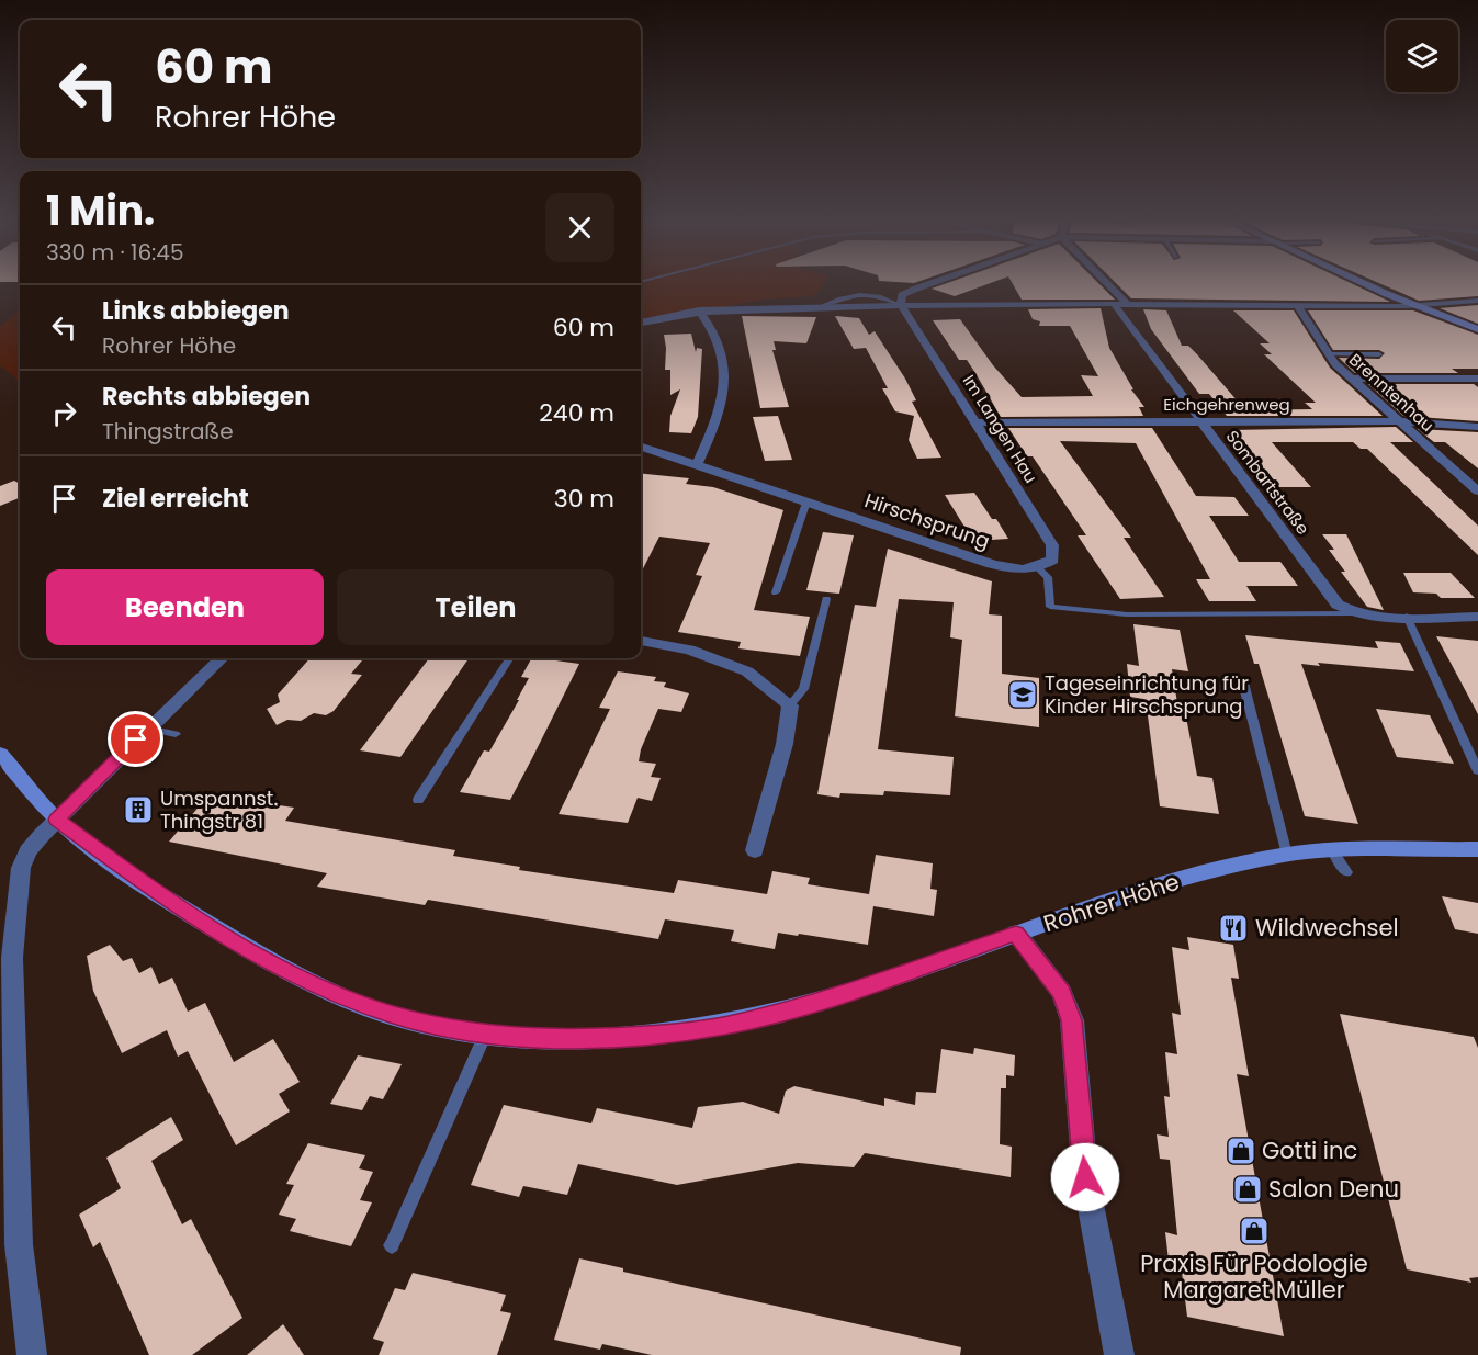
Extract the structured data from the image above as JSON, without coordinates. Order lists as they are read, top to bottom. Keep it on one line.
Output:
{"streets":{"street":["Brenntenhau","Eichgehrenweg","Im Langen Hau","Sombartstraße","Hirschsprung","Rohrer Höhe"]},"crossings":[["Brenntenhau","Eichgehrenweg"],["Eichgehrenweg","Im Langen Hau"],["Eichgehrenweg","Sombartstraße"],["Im Langen Hau","Hirschsprung"]],"places":{"school or university":["Tageseinrichtung für Kinder Hirschsprung"],"building":["Umspannst. Thingstr 81"],"restaurant":["Wildwechsel"],"shop":["Gotti inc","Salon Denu","Praxis Für Podologie Margaret Müller"]},"page":{"turn":["60 m","Rohrer Höhe"],"heading":["1 Min.","330 m · 16:45"],"list":[{"name":"Links abbiegen","note":"Rohrer Höhe","value":"60 m"},{"name":"Rechts abbiegen","note":"Thingstraße","value":"240 m"},{"name":"Ziel erreicht","value":"30 m"}],"buttons":["Beenden","Teilen"]}}
